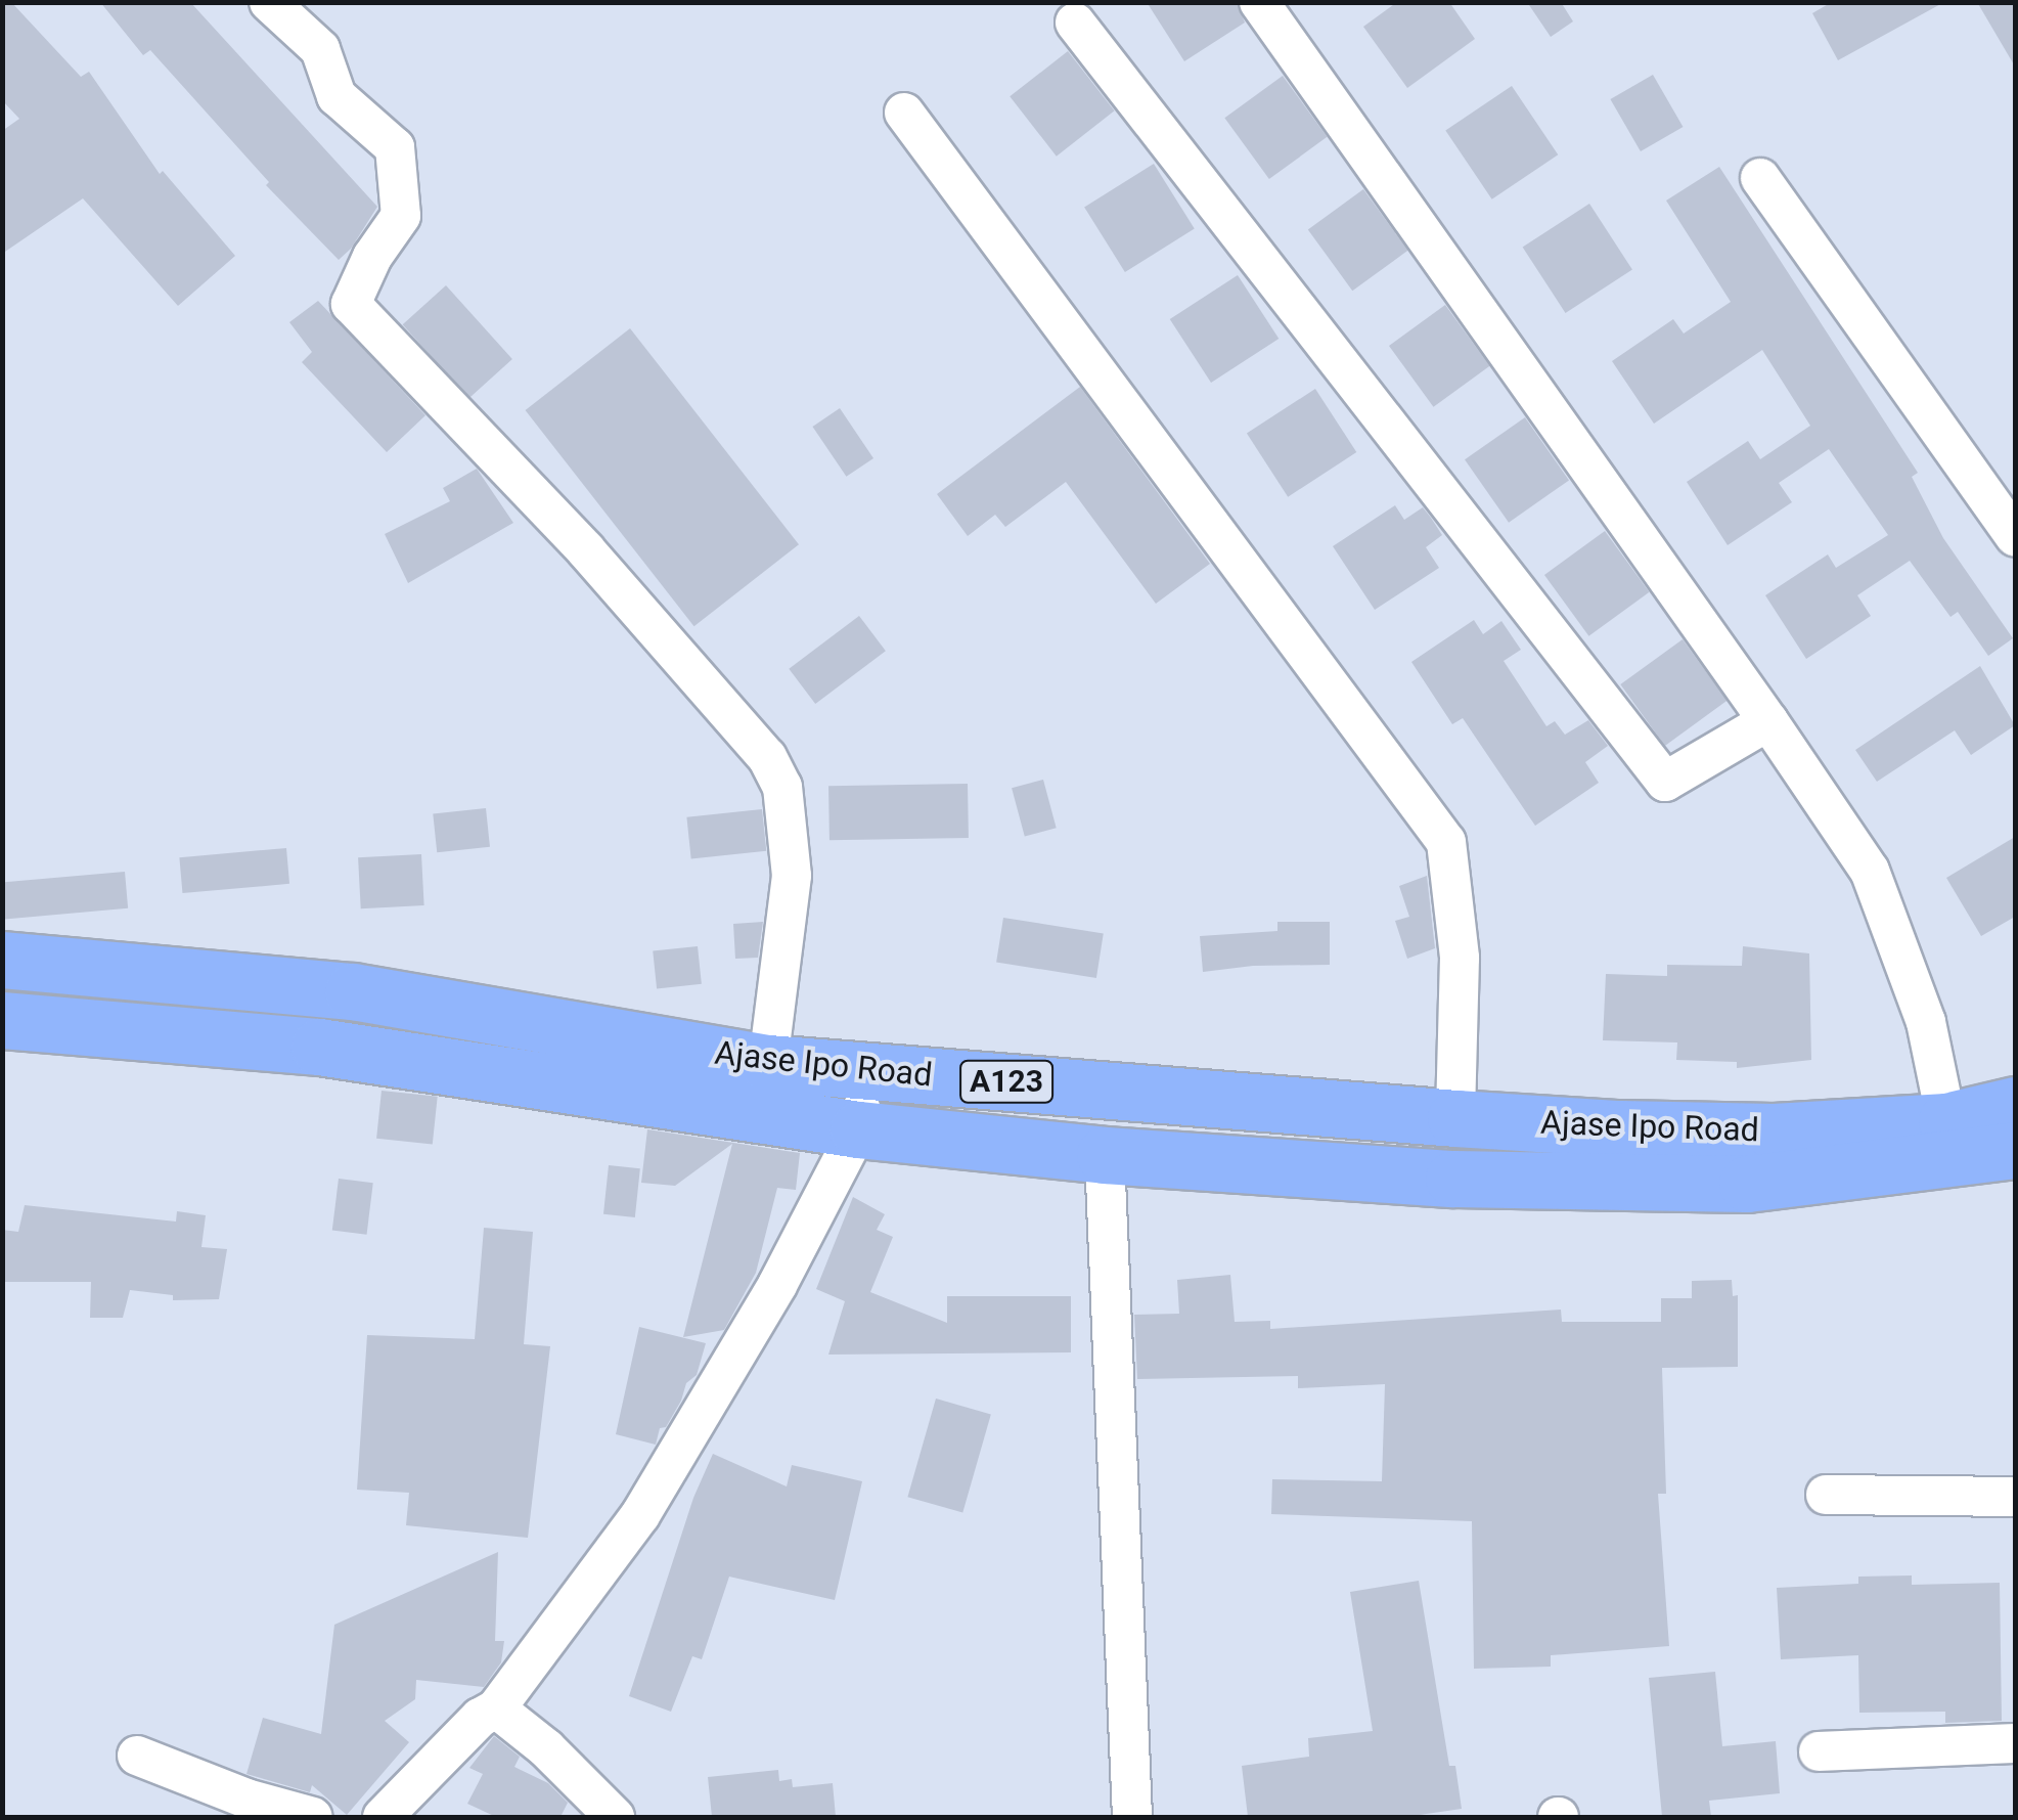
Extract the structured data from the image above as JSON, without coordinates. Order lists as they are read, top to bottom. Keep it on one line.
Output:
{"streets":{"highway":["Ajase Ipo Road","A123"]}}
